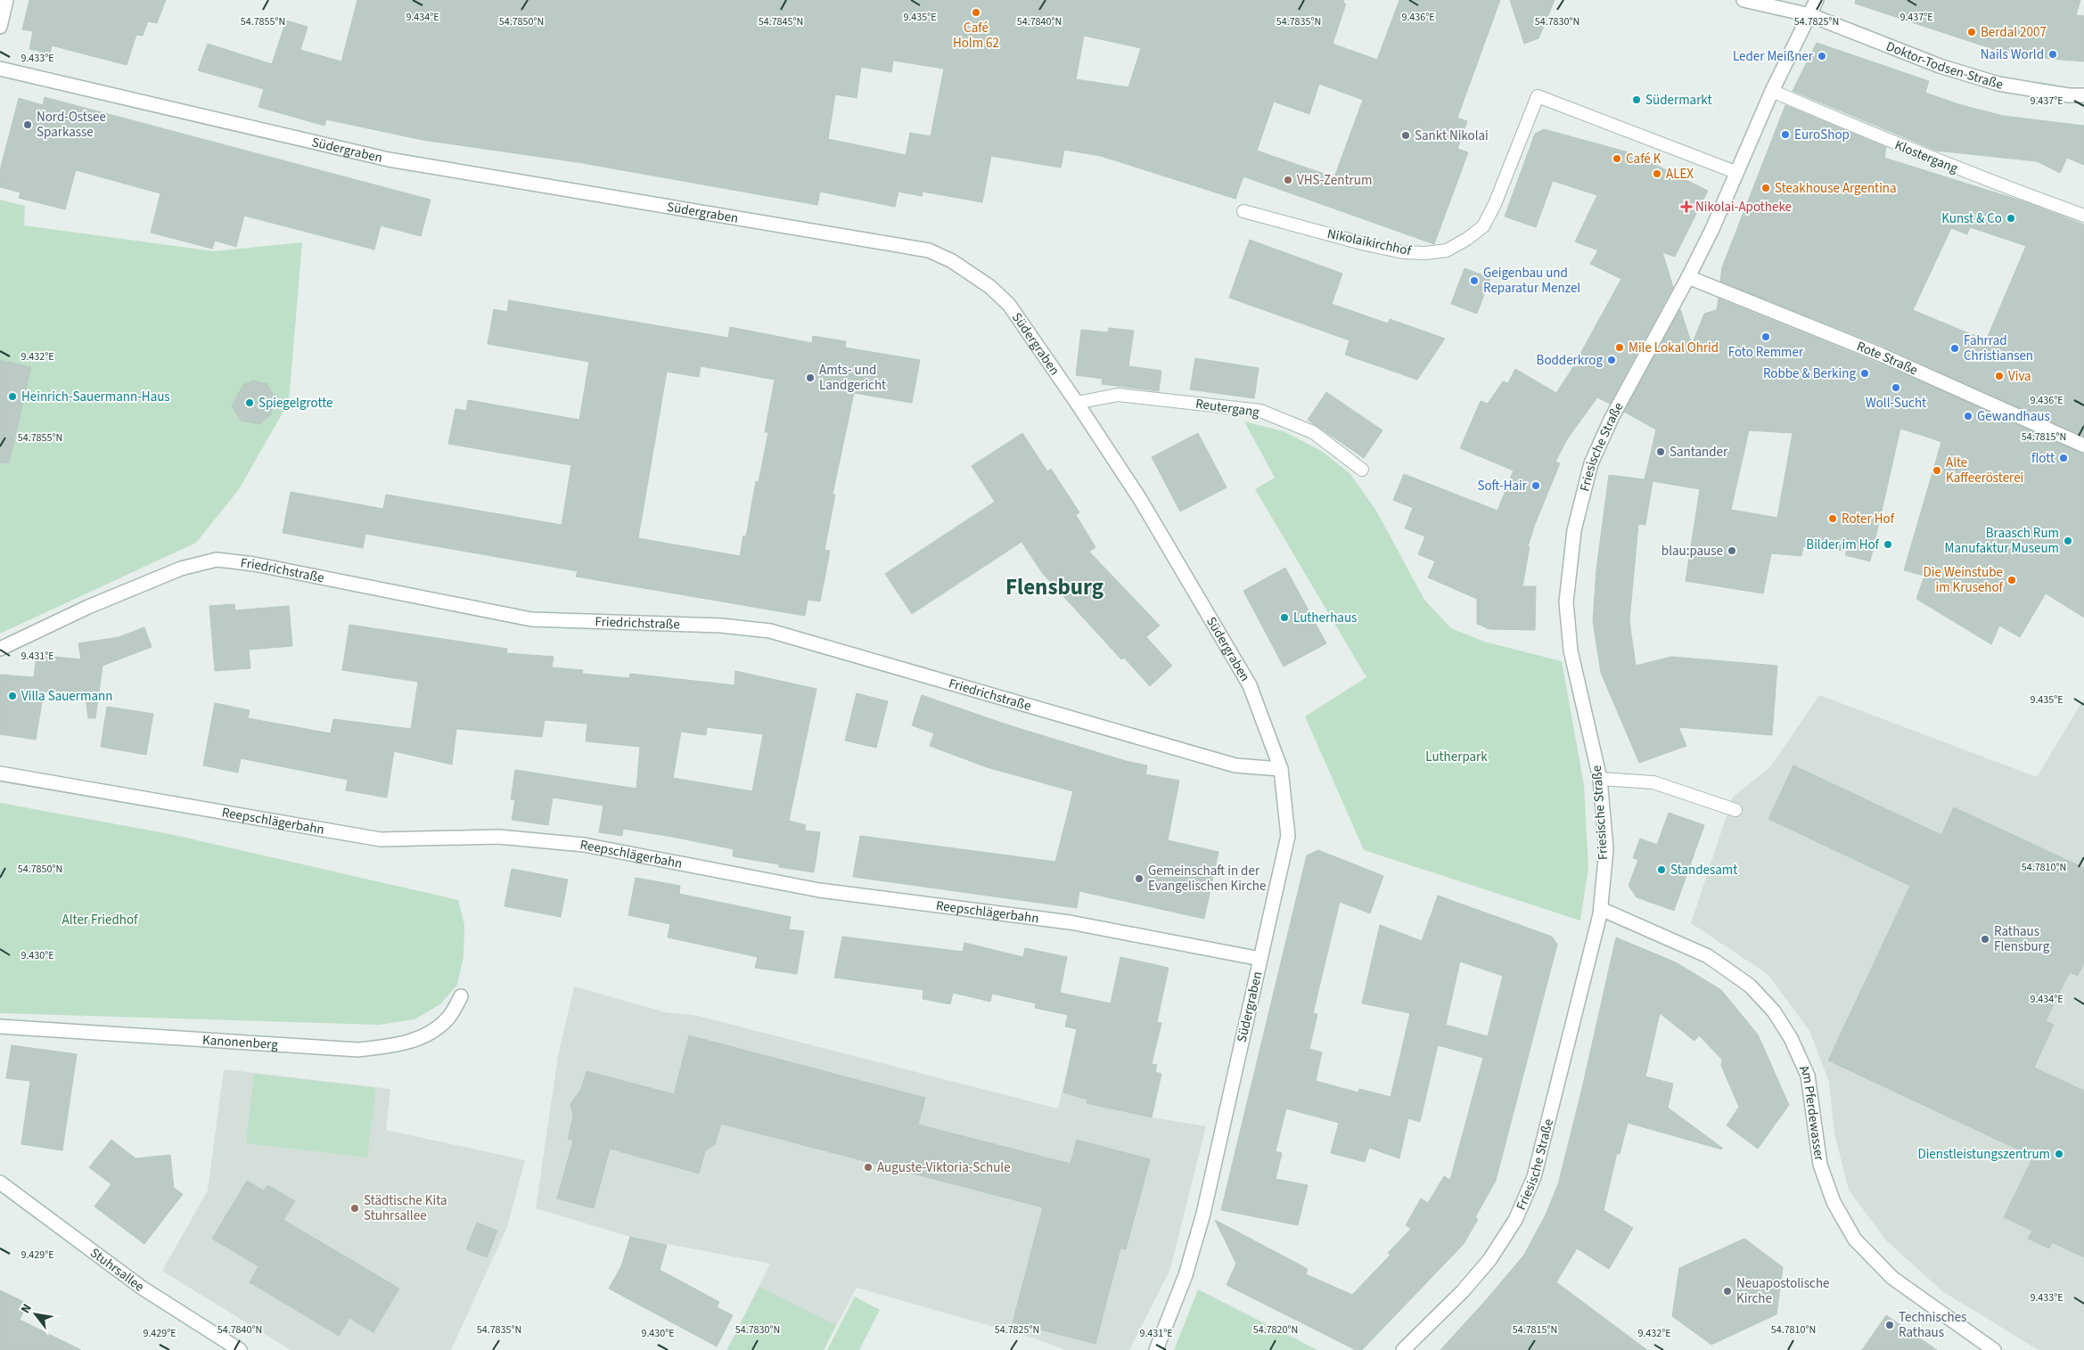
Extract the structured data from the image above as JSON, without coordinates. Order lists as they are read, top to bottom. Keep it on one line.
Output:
{"streets":{"street":["Doktor-Todsen-Straße","Südergraben","Rote Straße","Friesische Straße","Friedrichstraße","Reepschlägerbahn","Kanonenberg","Am Pferdewasser","Stuhrsallee"],"lane":["Klostergang","Nikolaikirchhof","Reutergang"]},"crossings":[["Südergraben","Reutergang"],["Südergraben","Friedrichstraße"],["Südergraben","Reepschlägerbahn"],["Rote Straße","Friesische Straße"],["Friesische Straße","Am Pferdewasser"]],"districts":["Flensburg"],"parks":["Lutherpark","Alter Friedhof"],"places":{"other":["Café Holm 62","Berdal 2007","Nails World","Leder Meißner","Südermarkt","Nord-Ostsee Sparkasse","EuroShop","Sankt Nikolai","Café K","ALEX","VHS-Zentrum","Steakhouse Argentina","Kunst & Co","Geigenbau und Reparatur Menzel","Foto Remmer","Mile Lokal Ohrid","Fahrrad Christiansen","Bodderkrog","Robbe & Berking","Viva","Amts- und Landgericht","Woll-Sucht","Heinrich-Sauermann-Haus","Spiegelgrotte","Gewandhaus","Santander","flott","Alte Kaffeerösterei","Soft-Hair","Roter Hof","Braasch Rum Manufaktur Museum","Bilder im Hof","blau:pause","Die Weinstube im Krusehof","Lutherhaus","Villa Sauermann","Standesamt","Gemeinschaft in der Evangelischen Kirche","Rathaus Flensburg","Dienstleistungszentrum","Auguste-Viktoria-Schule","Städtische Kita Stuhrsallee","Neuapostolische Kirche","Technisches Rathaus"],"health":["Nikolai-Apotheke"]},"north":"top left","coordinates":["9.434°E","9.437°E","9.435°E","9.436°E","54.7845°N","54.7855°N","54.7850°N","54.7840°N","54.7835°N","54.7830°N","54.7825°N","9.433°E","9.432°E","54.7815°N","9.431°E","54.7810°N","9.430°E","9.429°E","54.7820°N"]}
